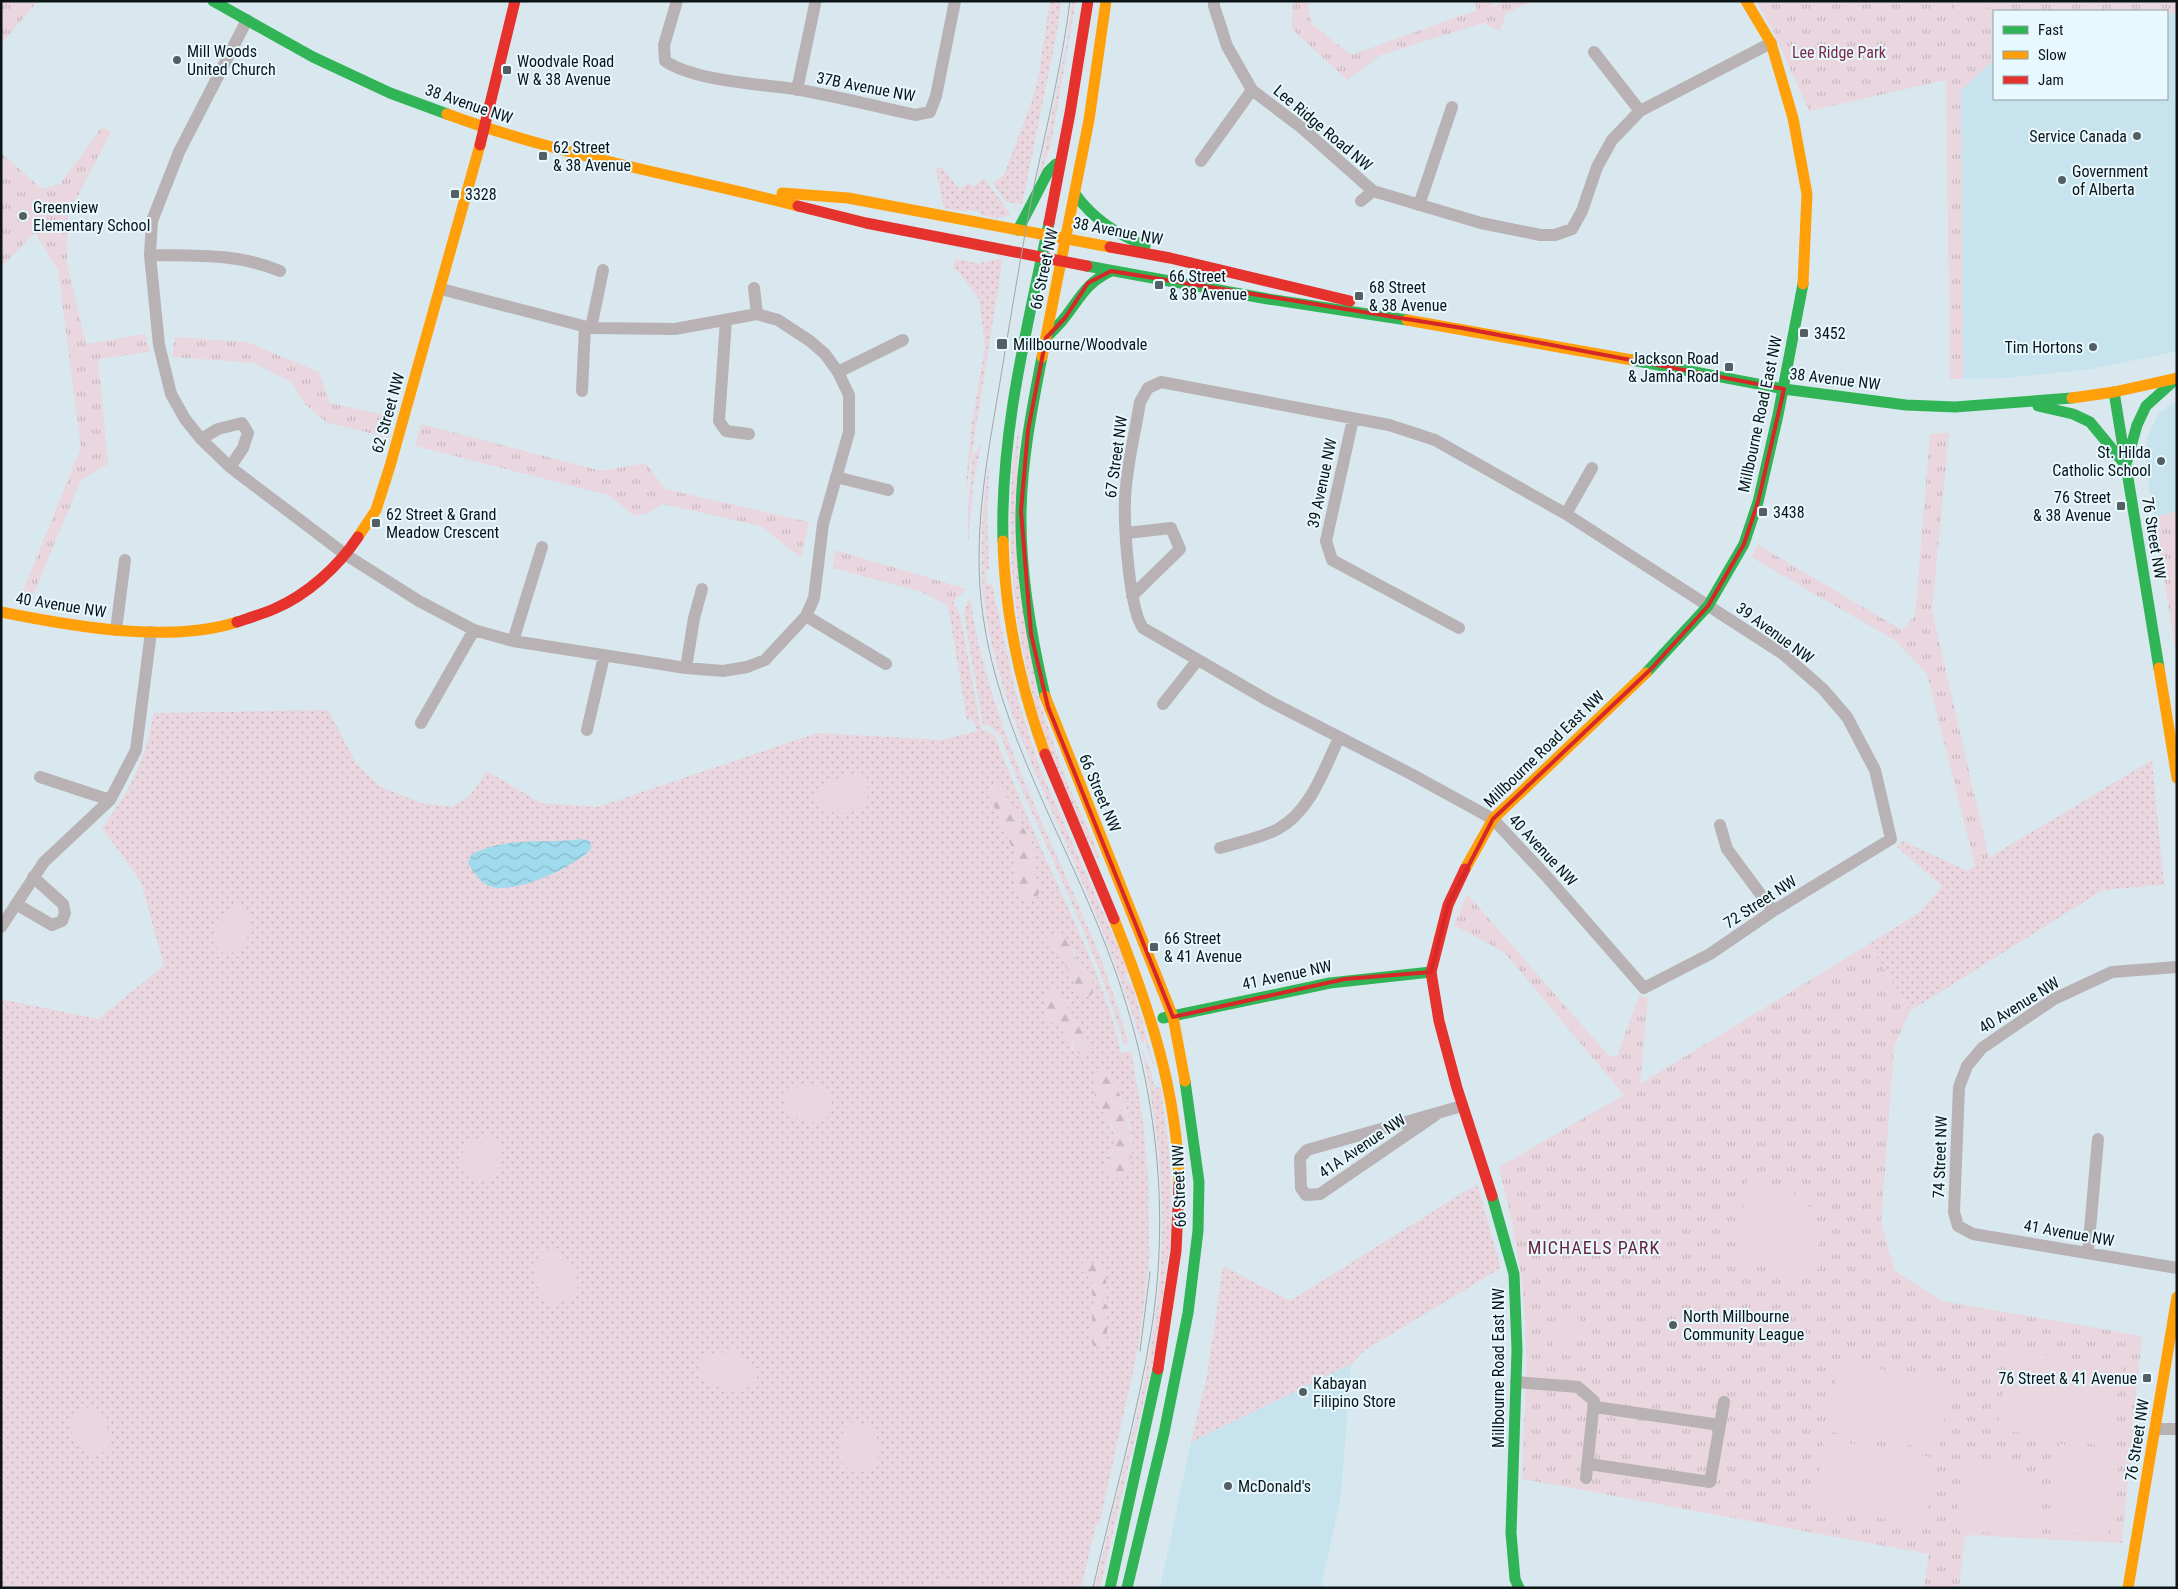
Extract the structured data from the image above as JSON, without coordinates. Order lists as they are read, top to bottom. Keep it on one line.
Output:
{"streets":{"street":["37B Avenue NW","38 Avenue NW","Lee Ridge Road NW","66 Street NW","62 Street NW","Millbourne Road East NW","67 Street NW","39 Avenue NW","76 Street NW","40 Avenue NW","72 Street NW","41 Avenue NW","41A Avenue NW","74 Street NW"]},"crossings":[["38 Avenue NW","66 Street NW"],["38 Avenue NW","62 Street NW"],["38 Avenue NW","Millbourne Road East NW"],["38 Avenue NW","76 Street NW"],["Lee Ridge Road NW","Millbourne Road East NW"],["66 Street NW","41 Avenue NW"],["62 Street NW","40 Avenue NW"],["Millbourne Road East NW","39 Avenue NW"],["Millbourne Road East NW","40 Avenue NW"],["Millbourne Road East NW","41 Avenue NW"],["Millbourne Road East NW","41A Avenue NW"],["67 Street NW","39 Avenue NW"],["67 Street NW","40 Avenue NW"],["39 Avenue NW","72 Street NW"],["40 Avenue NW","72 Street NW"],["40 Avenue NW","74 Street NW"],["41 Avenue NW","74 Street NW"]],"districts":["MICHAELS PARK"],"parks":["Lee Ridge Park"],"places":{"other":["Mill Woods United Church","Service Canada","Government of Alberta","Greenview Elementary School","Tim Hortons","St. Hilda Catholic School","North Millbourne Community League","Kabayan Filipino Store","McDonald's"],"transit":["Woodvale Road W & 38 Avenue","62 Street & 38 Avenue","3328","66 Street & 38 Avenue","68 Street & 38 Avenue","3452","Millbourne/Woodvale","Jackson Road & Jamha Road","76 Street & 38 Avenue","3438","62 Street & Grand Meadow Crescent","66 Street & 41 Avenue","76 Street & 41 Avenue"]},"legend":["Fast","Slow","Jam"]}
